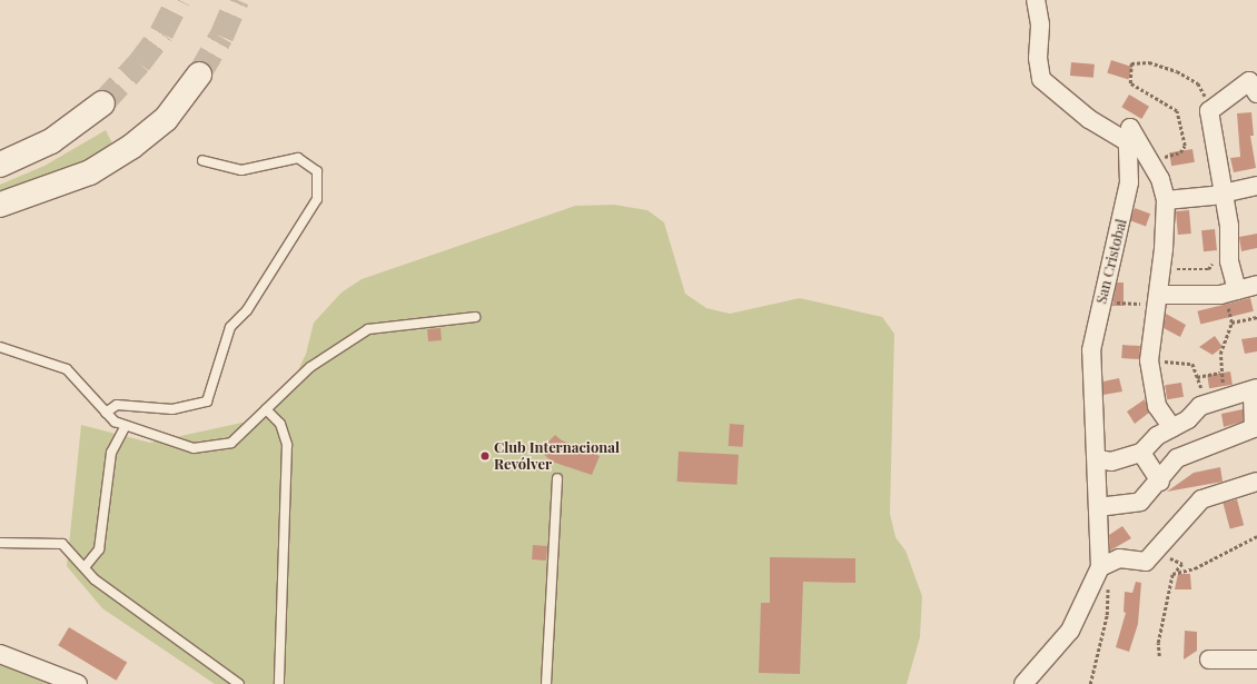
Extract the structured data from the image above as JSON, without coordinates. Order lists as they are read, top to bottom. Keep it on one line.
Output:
{"streets":{"street":["San Cristobal"]},"places":["Club Internacional Revólver"]}
